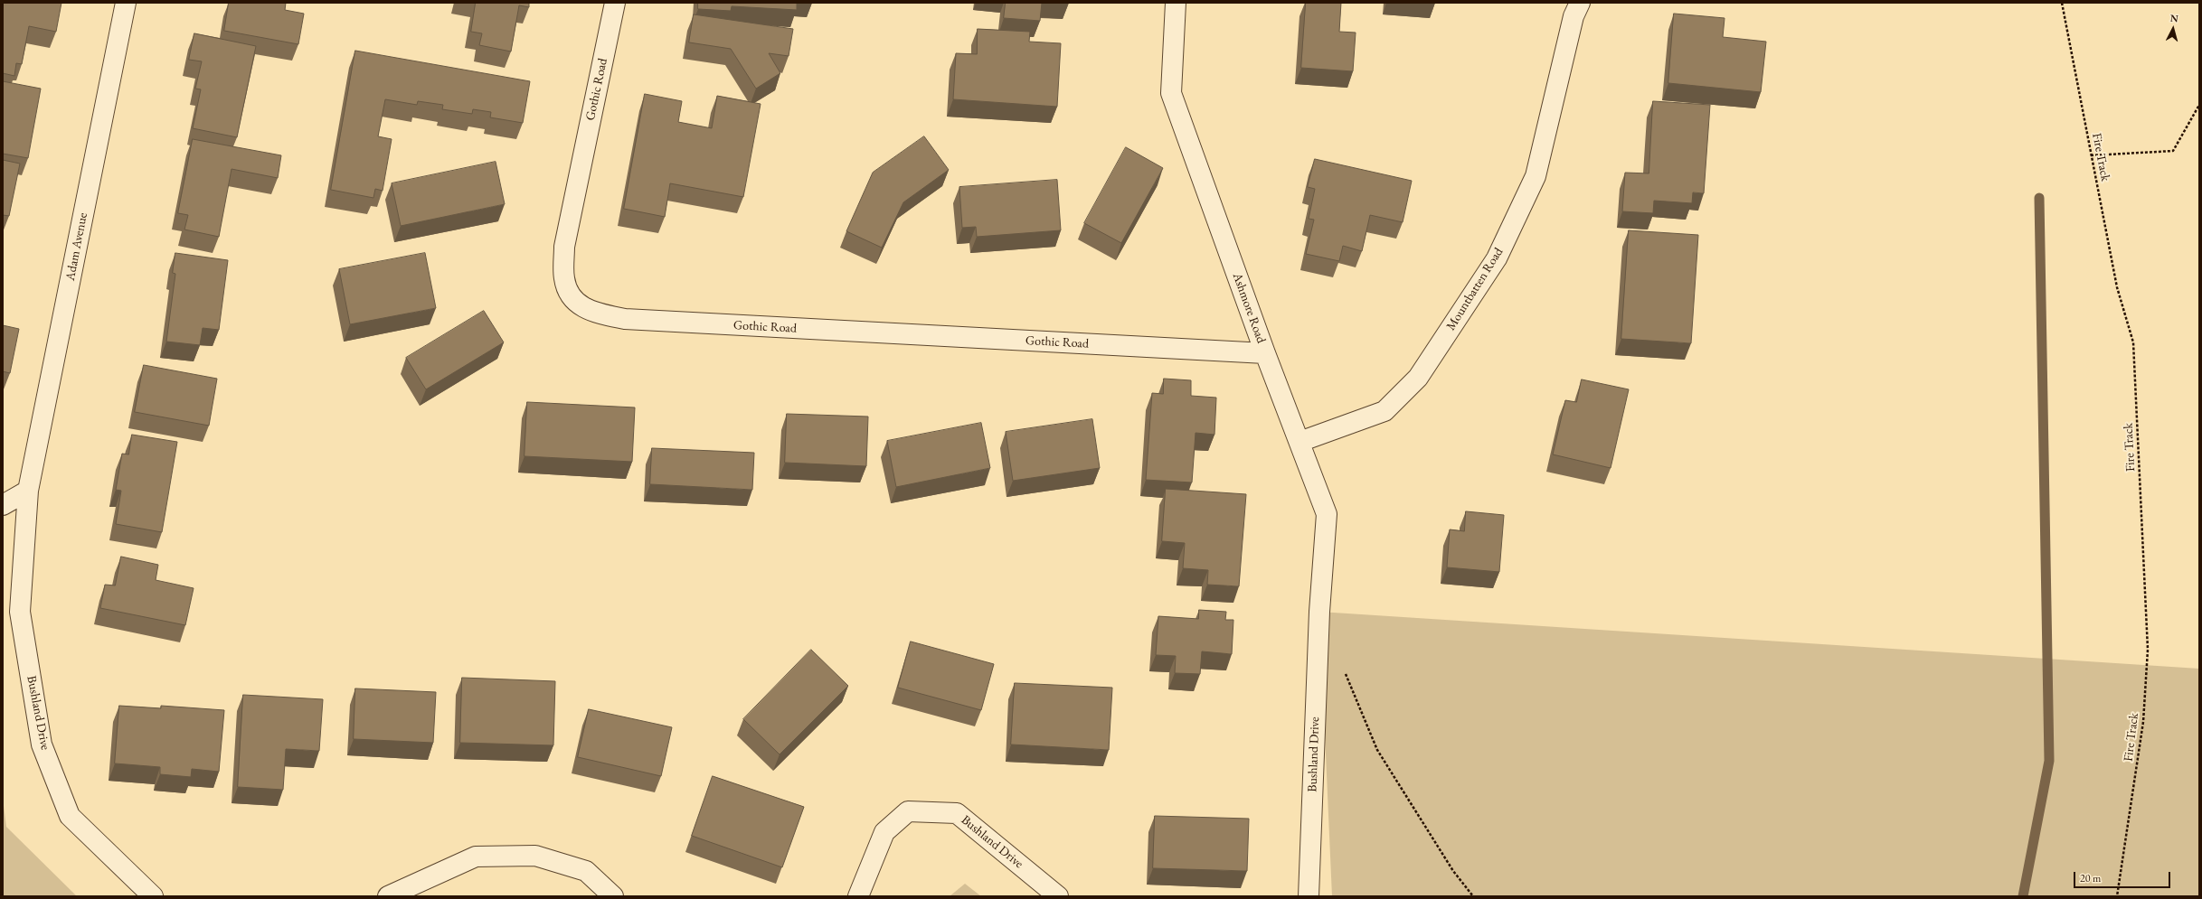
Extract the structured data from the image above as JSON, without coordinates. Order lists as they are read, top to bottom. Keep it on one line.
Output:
{"streets":{"street":["Gothic Road","Adam Avenue","Mountbatten Road","Ashmore Road","Bushland Drive"],"path":["Fire Track"]},"crossings":[["Gothic Road","Ashmore Road"],["Adam Avenue","Bushland Drive"],["Mountbatten Road","Ashmore Road"],["Ashmore Road","Bushland Drive"]],"scale_bar":"20 m","north":"top"}
